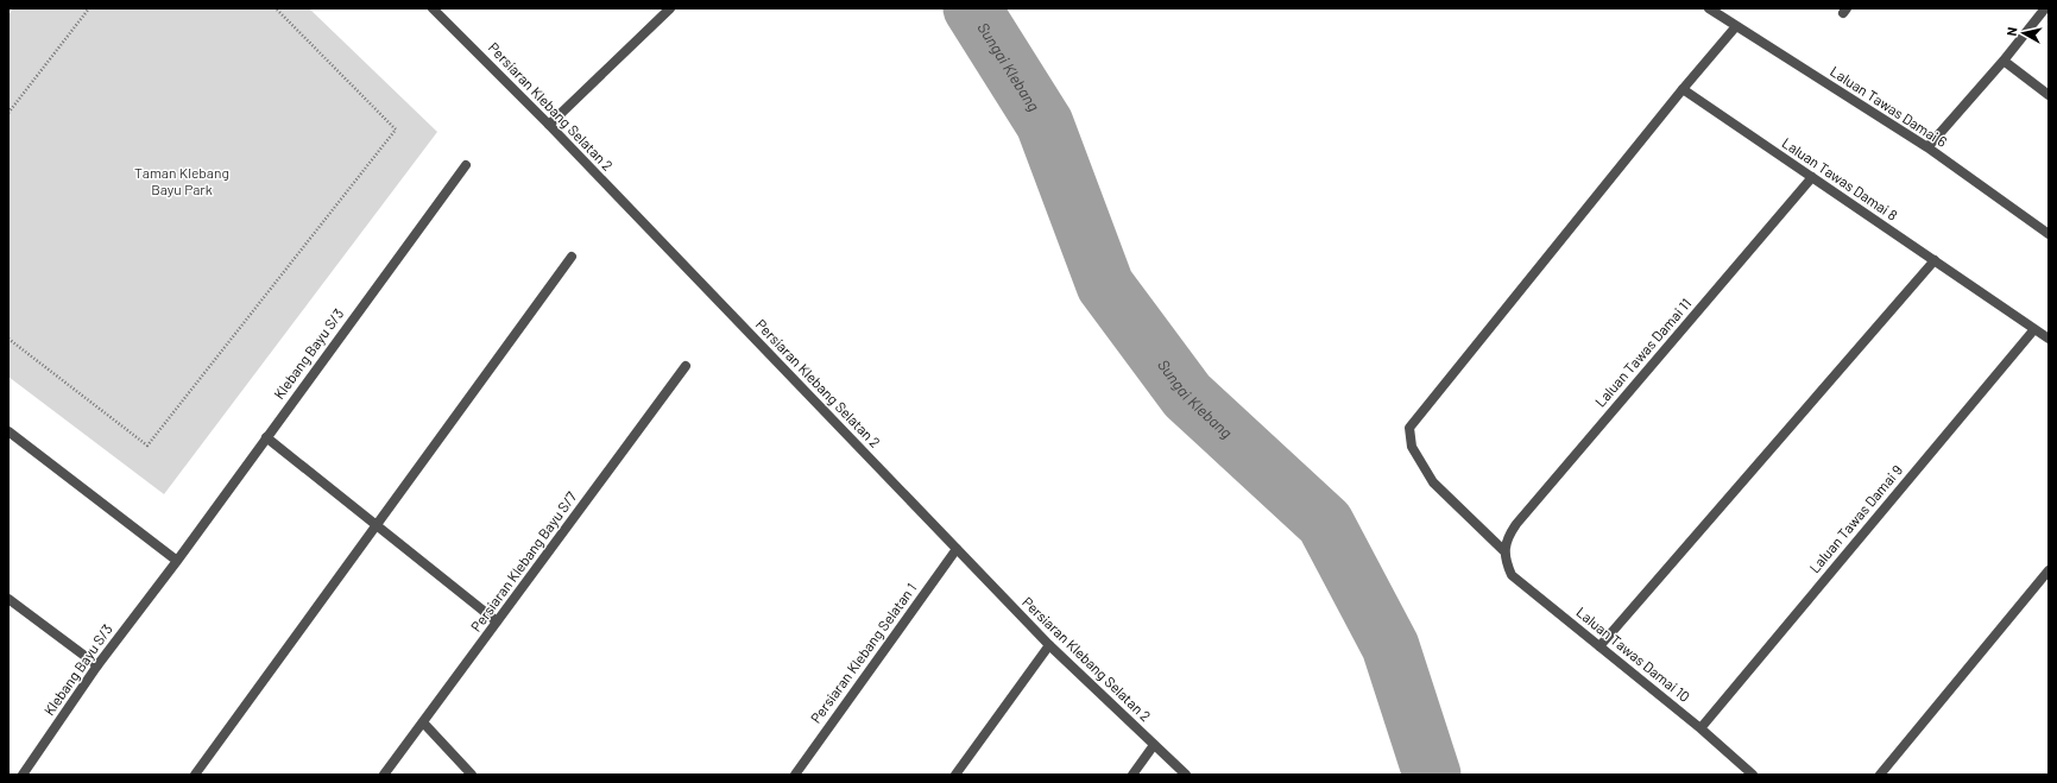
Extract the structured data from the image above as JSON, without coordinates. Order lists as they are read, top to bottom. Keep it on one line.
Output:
{"streets":{"street":["Persiaran Klebang Selatan 2","Laluan Tawas Damai 6","Laluan Tawas Damai 8","Laluan Tawas Damai 11","Klebang Bayu S/3","Laluan Tawas Damai 9","Persiaran Klebang Bayu S/7","Persiaran Klebang Selatan 1","Laluan Tawas Damai 10"]},"crossings":[["Persiaran Klebang Selatan 2","Persiaran Klebang Selatan 1"],["Laluan Tawas Damai 8","Laluan Tawas Damai 11"],["Laluan Tawas Damai 8","Laluan Tawas Damai 9"],["Laluan Tawas Damai 11","Laluan Tawas Damai 10"],["Laluan Tawas Damai 9","Laluan Tawas Damai 10"]],"water":["Sungai Klebang"],"parks":["Taman Klebang Bayu Park"],"north":"left"}
